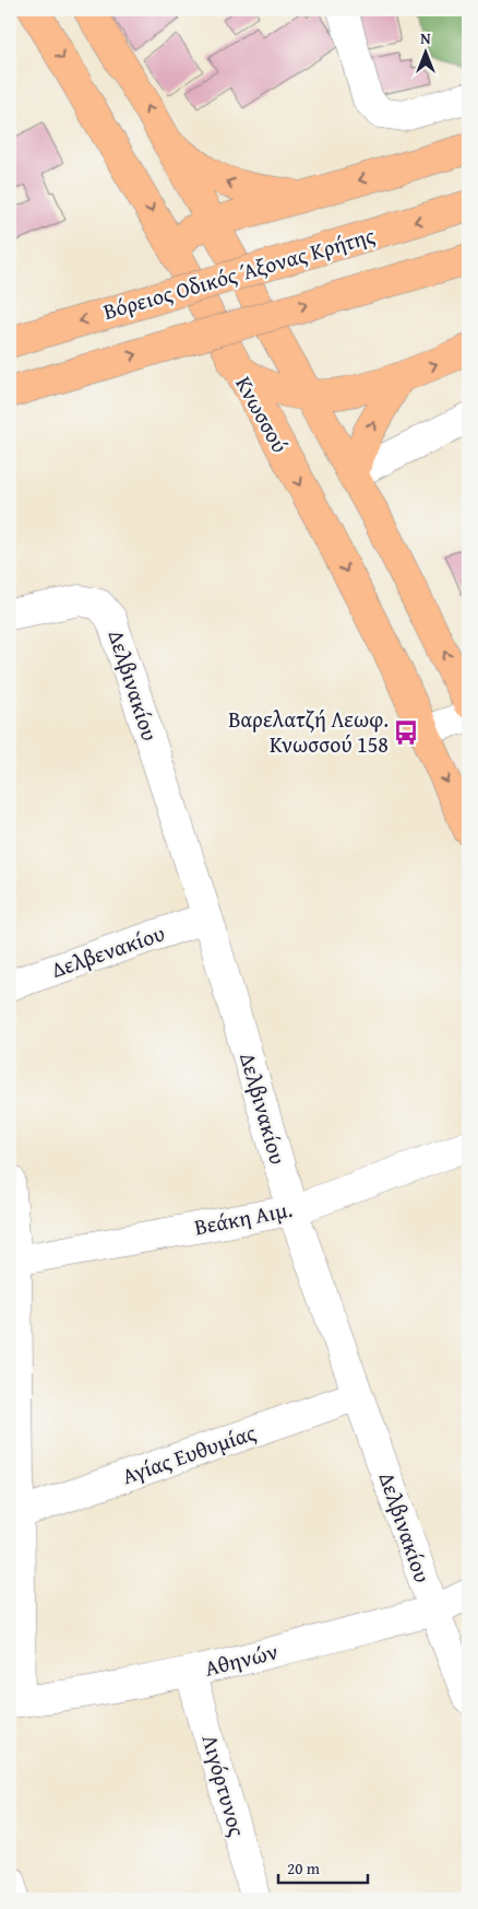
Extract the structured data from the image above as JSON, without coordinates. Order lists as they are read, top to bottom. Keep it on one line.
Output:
{"streets":{"main road":["Βόρειος Οδικός Άξονας Κρήτης","Κνωσσού"],"street":["Δελβινακίου","Δελβενακίου","Βεάκη Αιμ.","Αγίας Ευθυμίας","Αθηνών","Λιγόρτυνος"]},"crossings":[["Δελβινακίου","Δελβενακίου"],["Δελβινακίου","Βεάκη Αιμ."],["Δελβινακίου","Αγίας Ευθυμίας"],["Δελβινακίου","Αθηνών"],["Αθηνών","Λιγόρτυνος"]],"places":{"bus stop":["Βαρελατζή Λεωφ. Κνωσσού 158"]},"scale_bar":"20 m","north":"top"}
